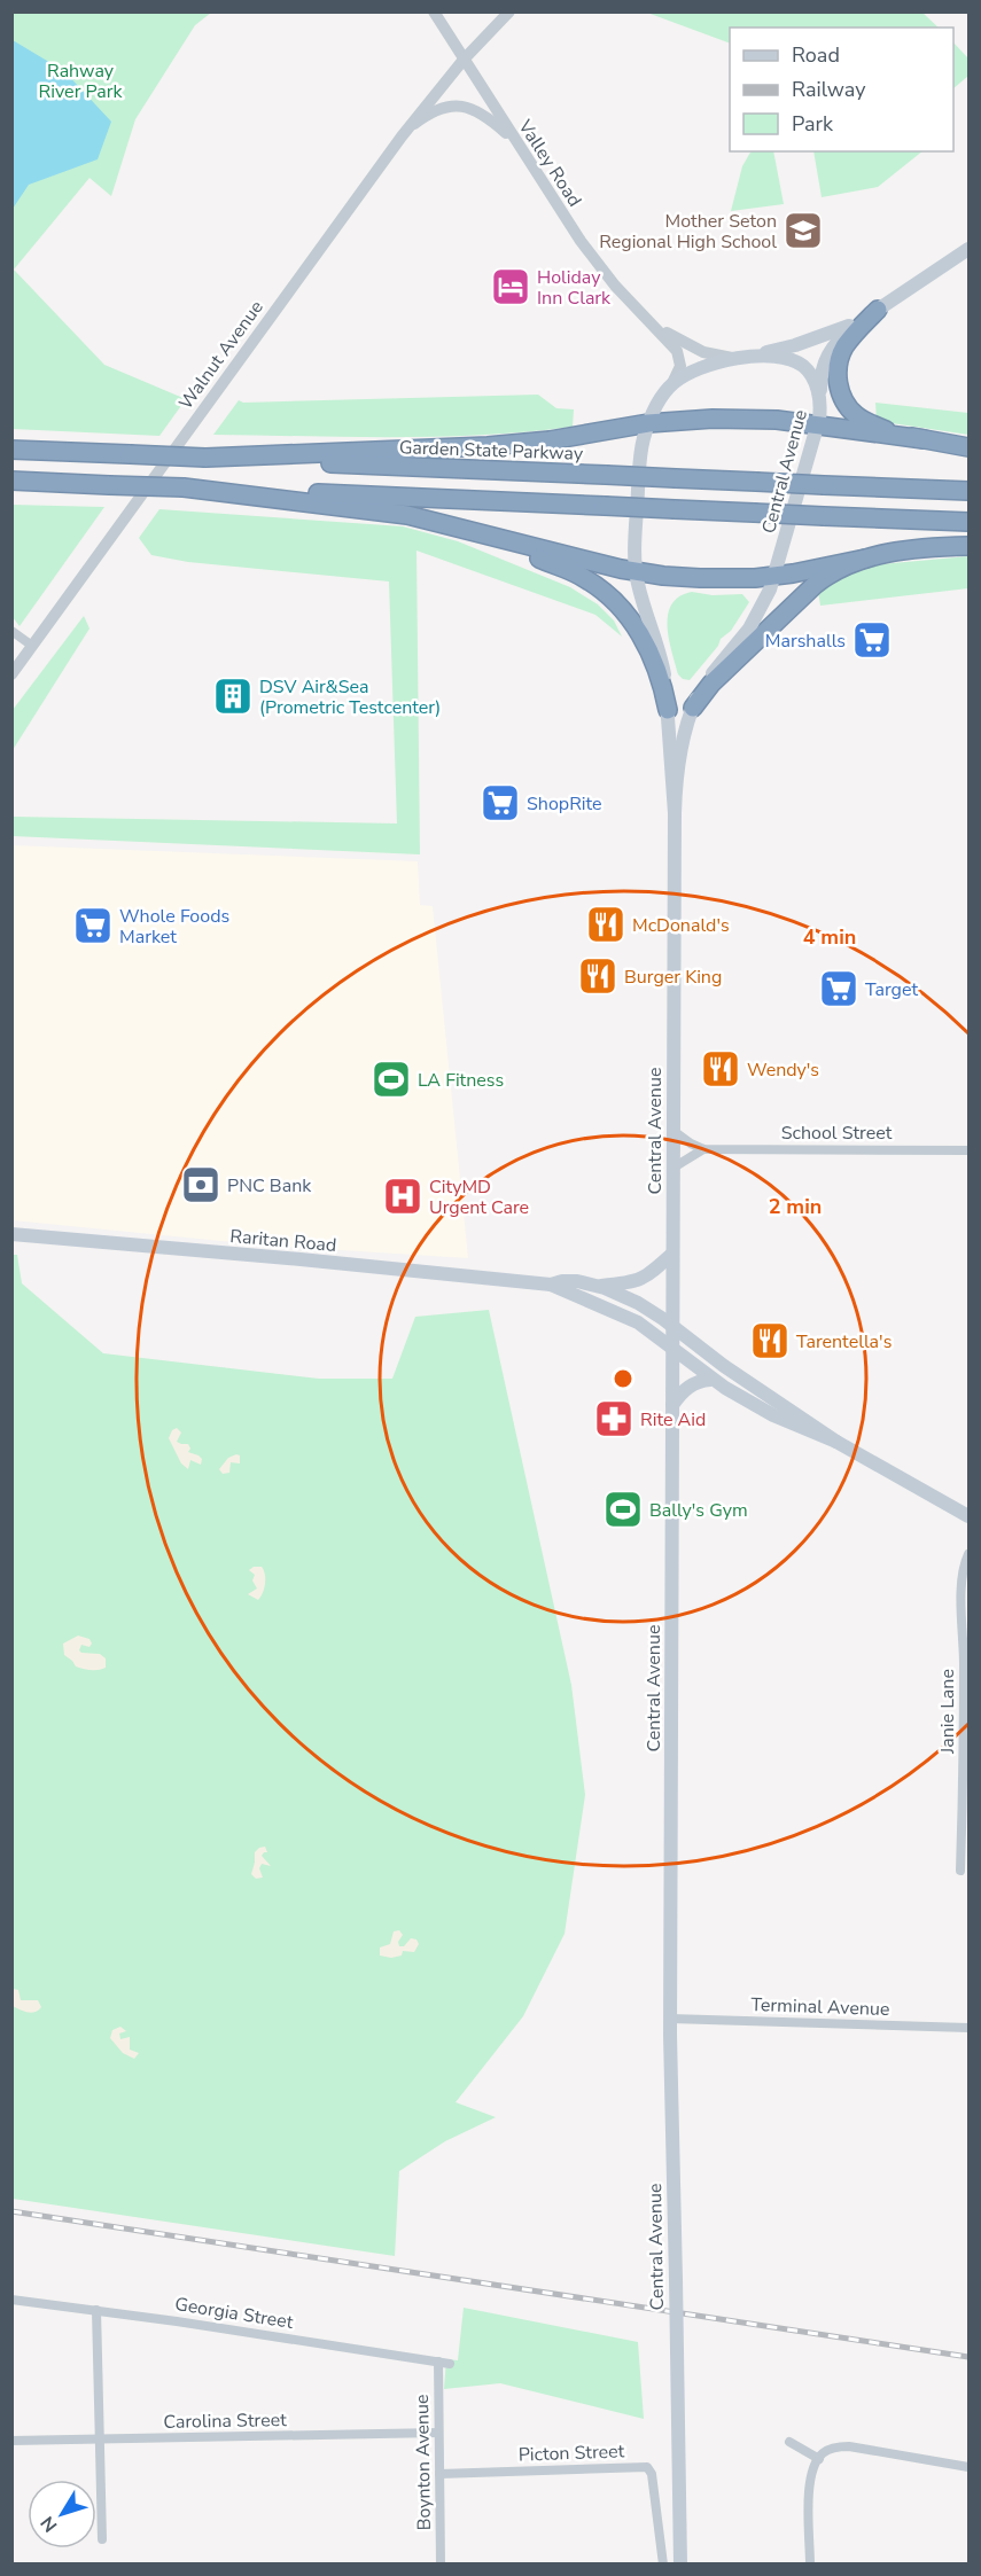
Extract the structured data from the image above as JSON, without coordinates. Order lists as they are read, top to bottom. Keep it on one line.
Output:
{"streets":{"highway":["Garden State Parkway"],"main road":["Central Avenue","Raritan Road"],"street":["Valley Road","Walnut Avenue","School Street","Janie Lane","Terminal Avenue","Georgia Street","Carolina Street","Picton Street","Boynton Avenue"]},"crossings":[["Valley Road","Walnut Avenue"],["Valley Road","Central Avenue"],["Central Avenue","Raritan Road"],["Central Avenue","Terminal Avenue"],["Georgia Street","Boynton Avenue"],["Carolina Street","Boynton Avenue"],["Picton Street","Boynton Avenue"]],"parks":["Rahway River Park"],"places":{"school or university":["Mother Seton Regional High School"],"hotel":["Holiday Inn Clark"],"supermarket":["Marshalls","ShopRite","Whole Foods Market","Target"],"building":["DSV Air&Sea (Prometric Testcenter)"],"restaurant":["McDonald's","Burger King","Wendy's","Tarentella's"],"sports":["LA Fitness","Bally's Gym"],"bank":["PNC Bank"],"hospital":["CityMD Urgent Care"],"pharmacy":["Rite Aid"]},"legend":["Road","Railway","Park"],"north":"bottom left","rings":["4 min","2 min"]}
